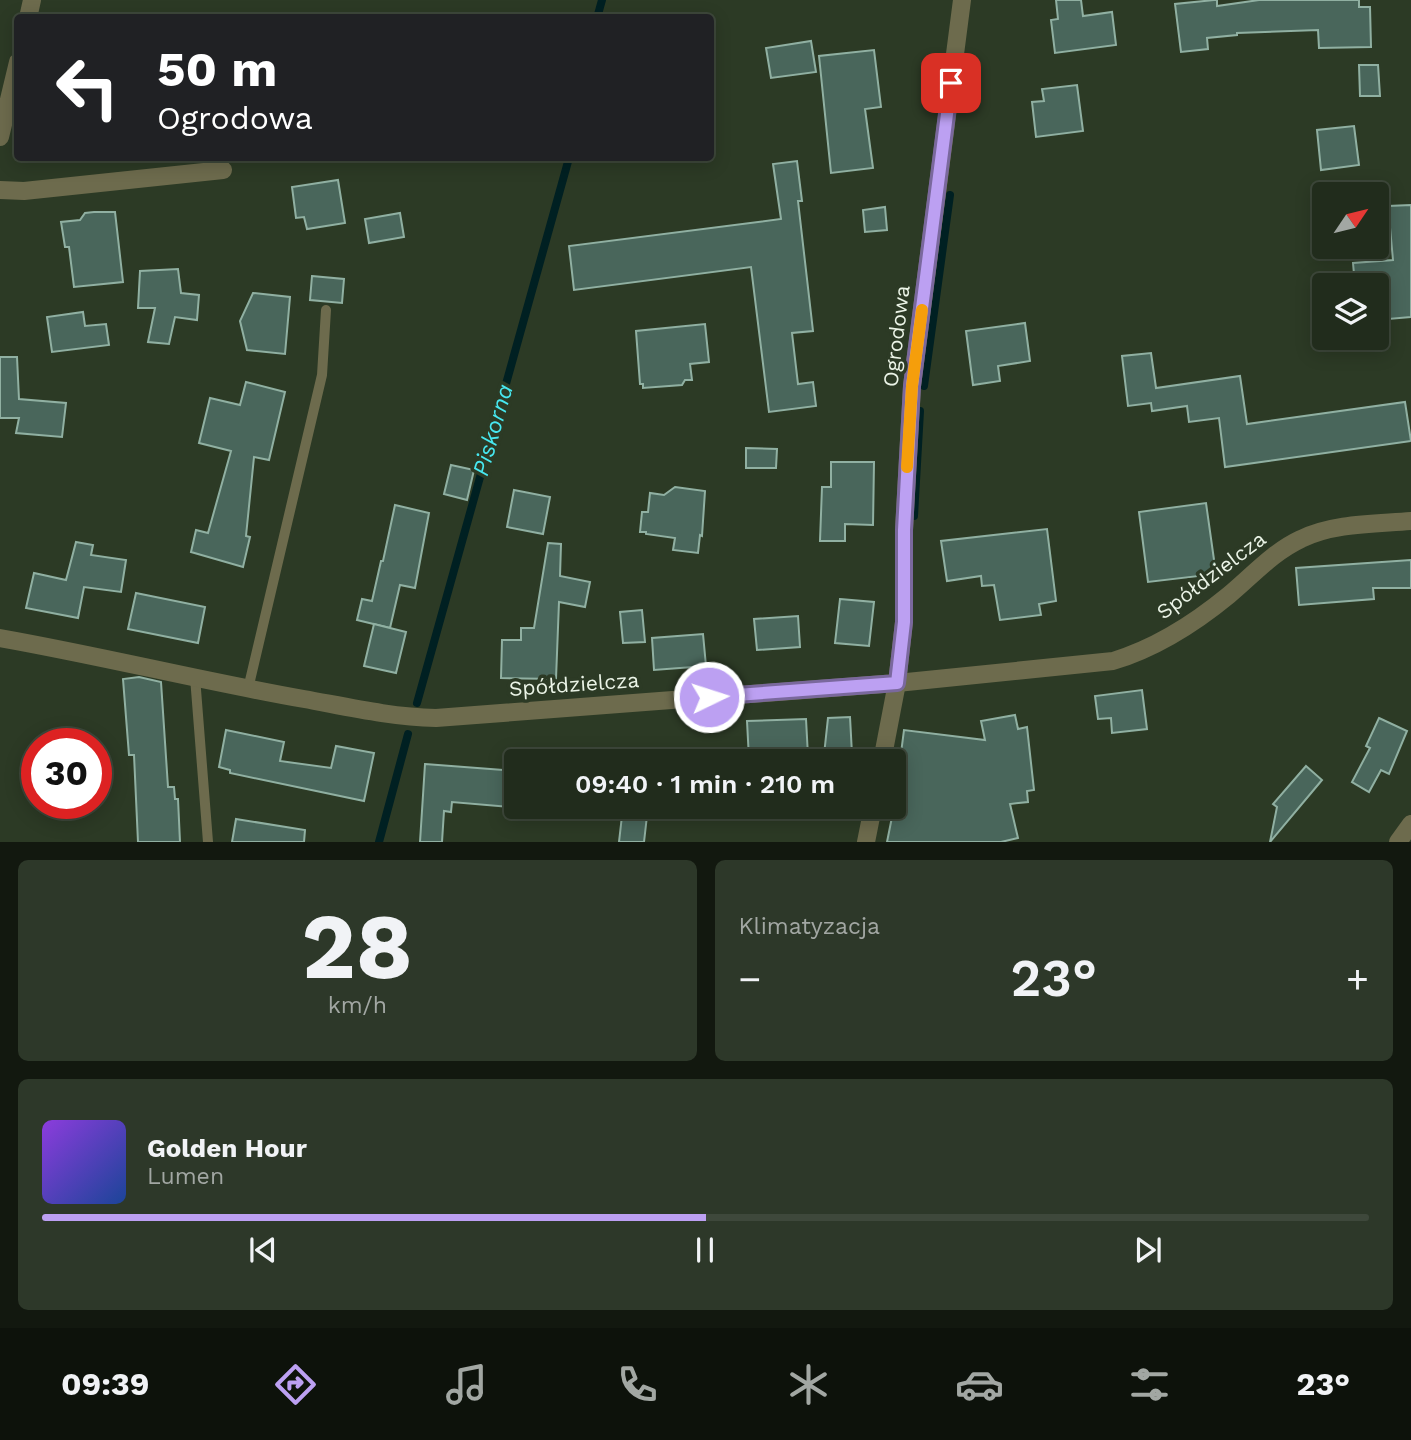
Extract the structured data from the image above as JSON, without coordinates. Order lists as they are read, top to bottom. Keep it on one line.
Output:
{"streets":{"street":["Ogrodowa","Spółdzielcza"]},"crossings":[["Ogrodowa","Spółdzielcza"]],"water":["Piskorna"],"north":"top right","page":{"turn":["50 m","Ogrodowa"],"limit":"30","trip":"09:40 · 1 min · 210 m","tile":[["28","km/h"],"Klimatyzacja"],"heat":["−","23°","+"],"song":["Golden Hour","Lumen"],"tabs":["09:39","23°"]}}
